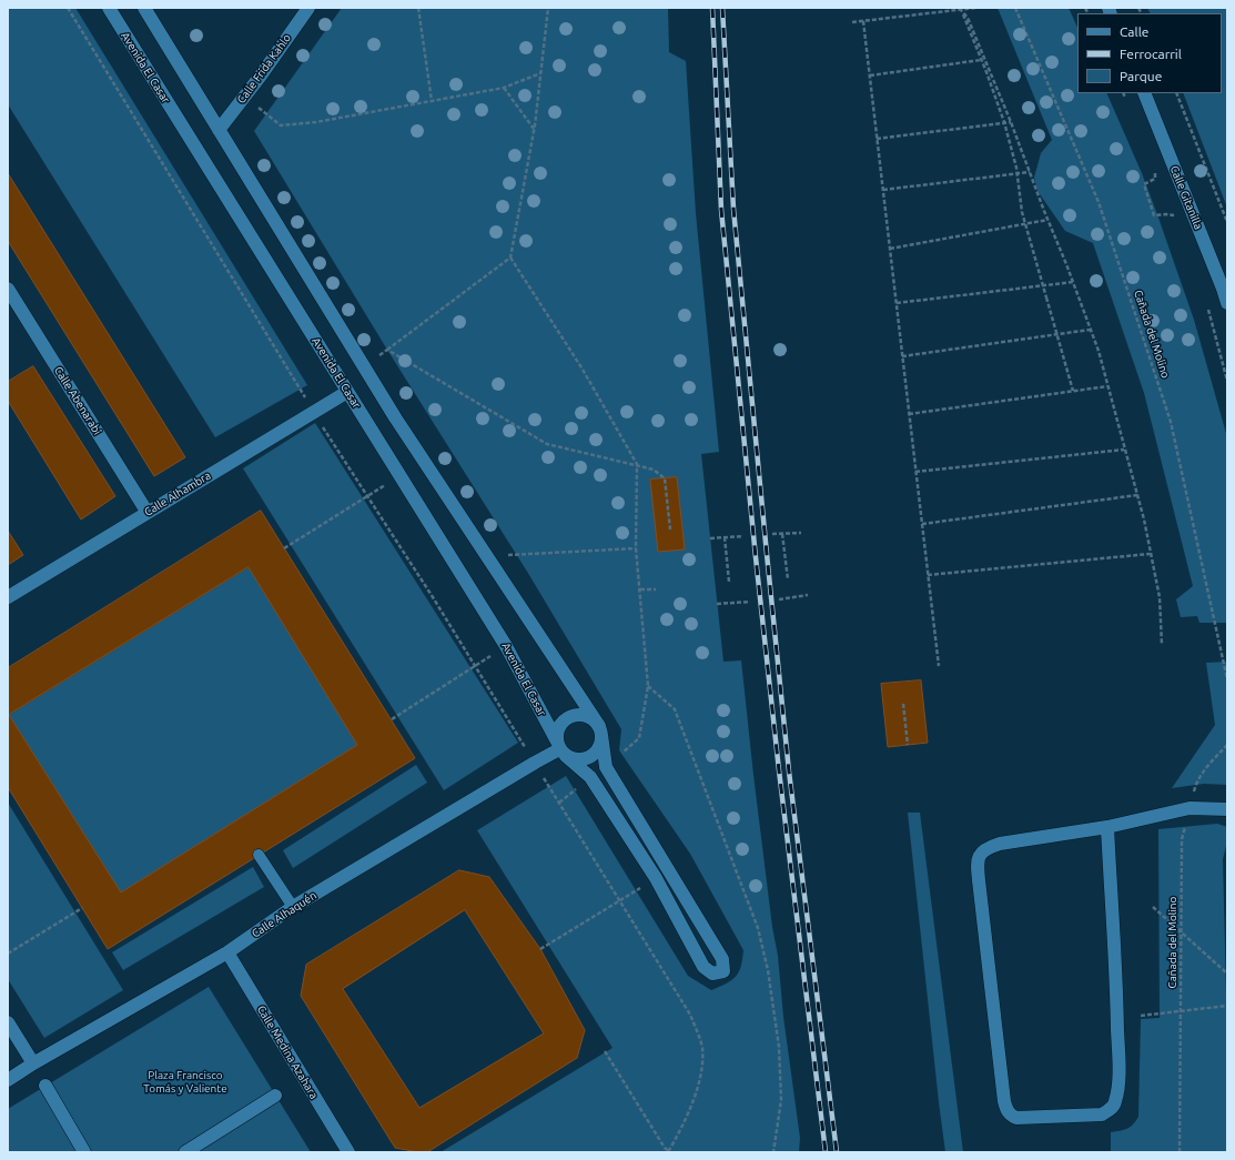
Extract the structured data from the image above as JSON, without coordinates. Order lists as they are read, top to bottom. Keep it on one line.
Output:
{"streets":{"street":["Avenida El Casar","Calle Frida Kahlo","Calle Gitanilla","Calle Abenarabi","Calle Alhambra","Calle Alhaquén","Calle Medina Azahara"],"path":["Cañada del Molino"]},"crossings":[["Avenida El Casar","Calle Frida Kahlo"],["Avenida El Casar","Calle Alhambra"],["Avenida El Casar","Calle Alhaquén"],["Calle Abenarabi","Calle Alhambra"],["Calle Alhaquén","Calle Medina Azahara"]],"parks":["Plaza Francisco Tomás y Valiente"],"legend":["Calle","Ferrocarril","Parque"]}
